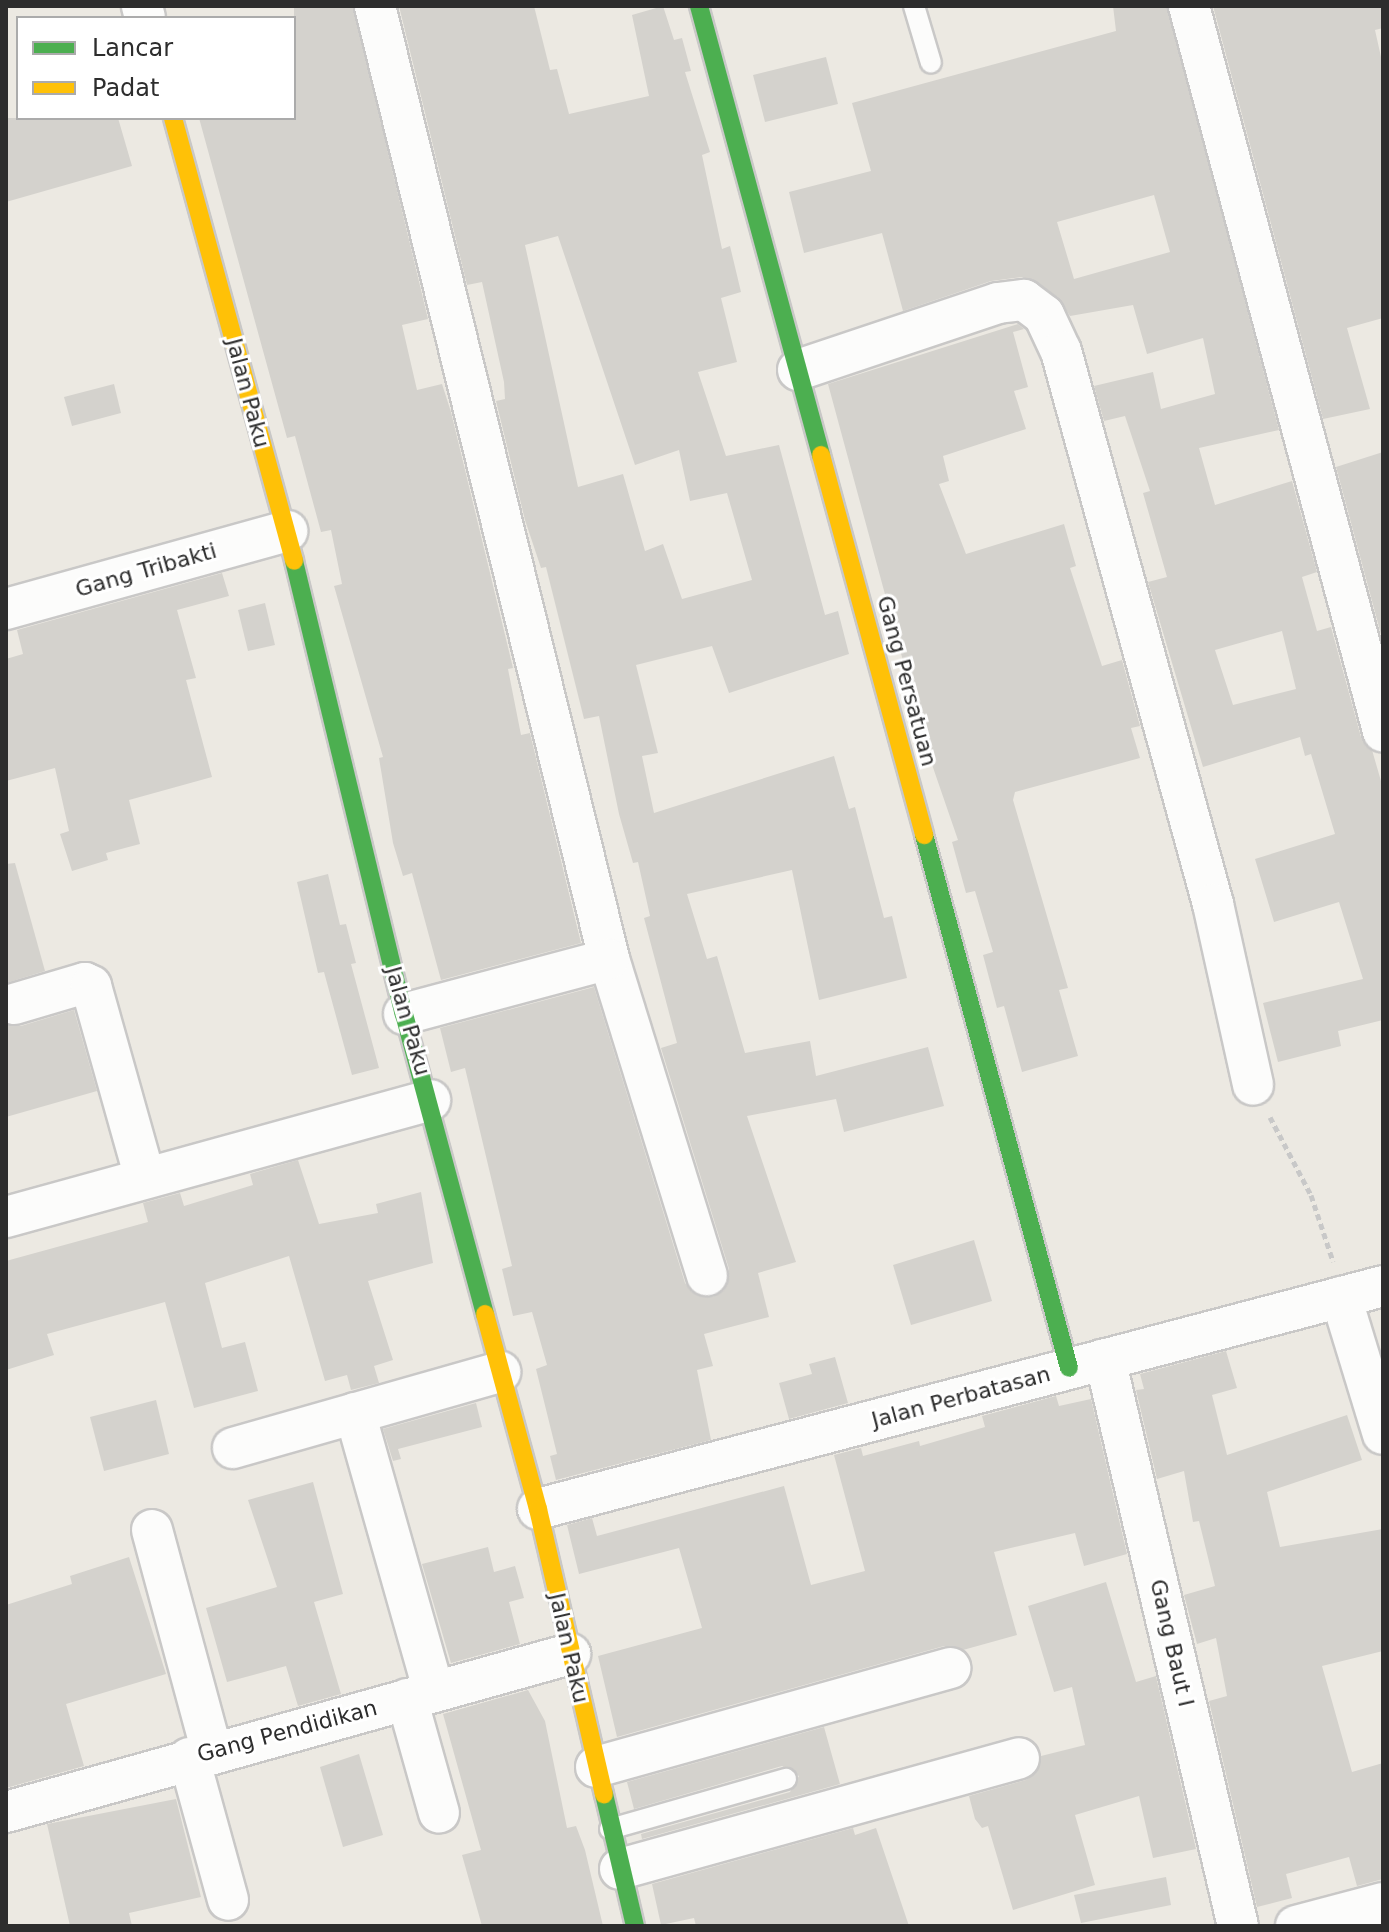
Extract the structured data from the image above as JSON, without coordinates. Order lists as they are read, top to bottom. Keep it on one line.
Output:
{"streets":{"street":["Jalan Paku","Gang Tribakti","Gang Persatuan","Jalan Perbatasan","Gang Baut I","Gang Pendidikan"]},"crossings":[["Jalan Paku","Gang Tribakti"],["Jalan Paku","Jalan Perbatasan"],["Jalan Paku","Gang Pendidikan"],["Gang Persatuan","Jalan Perbatasan"],["Gang Persatuan","Gang Baut I"],["Jalan Perbatasan","Gang Baut I"]],"legend":["Lancar","Padat"]}
